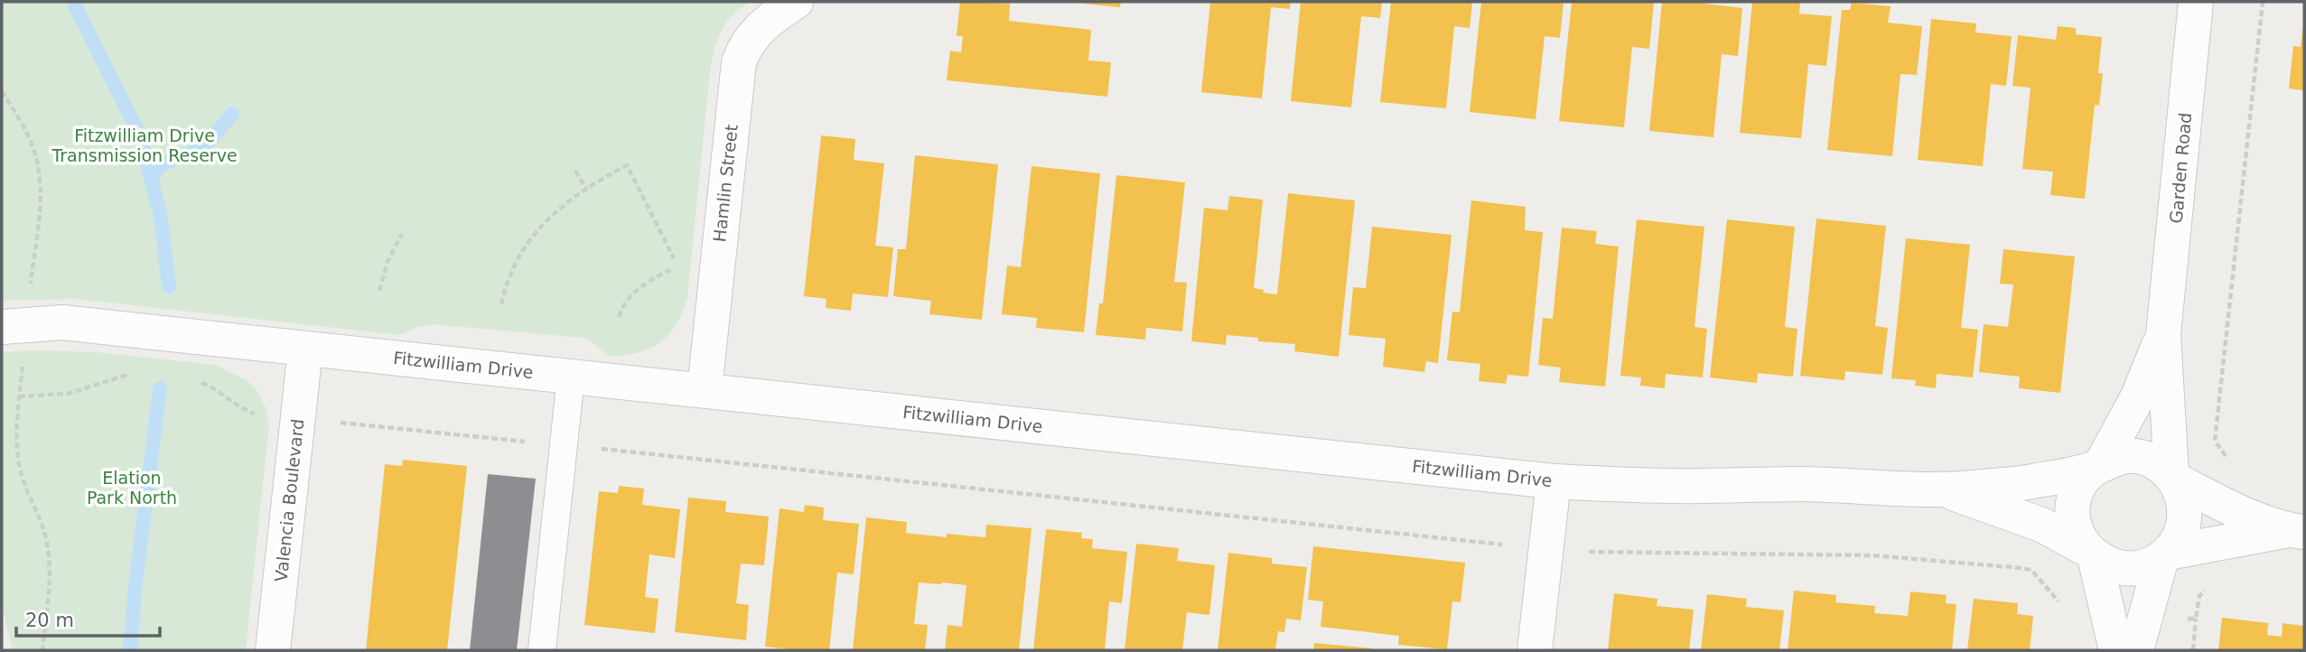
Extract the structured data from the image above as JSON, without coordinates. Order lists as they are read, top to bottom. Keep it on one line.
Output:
{"streets":{"street":["Garden Road","Hamlin Street","Fitzwilliam Drive","Valencia Boulevard"]},"crossings":[["Garden Road","Fitzwilliam Drive"],["Hamlin Street","Fitzwilliam Drive"],["Fitzwilliam Drive","Valencia Boulevard"]],"parks":["Fitzwilliam Drive Transmission Reserve","Elation Park North"],"scale_bar":"20 m"}
